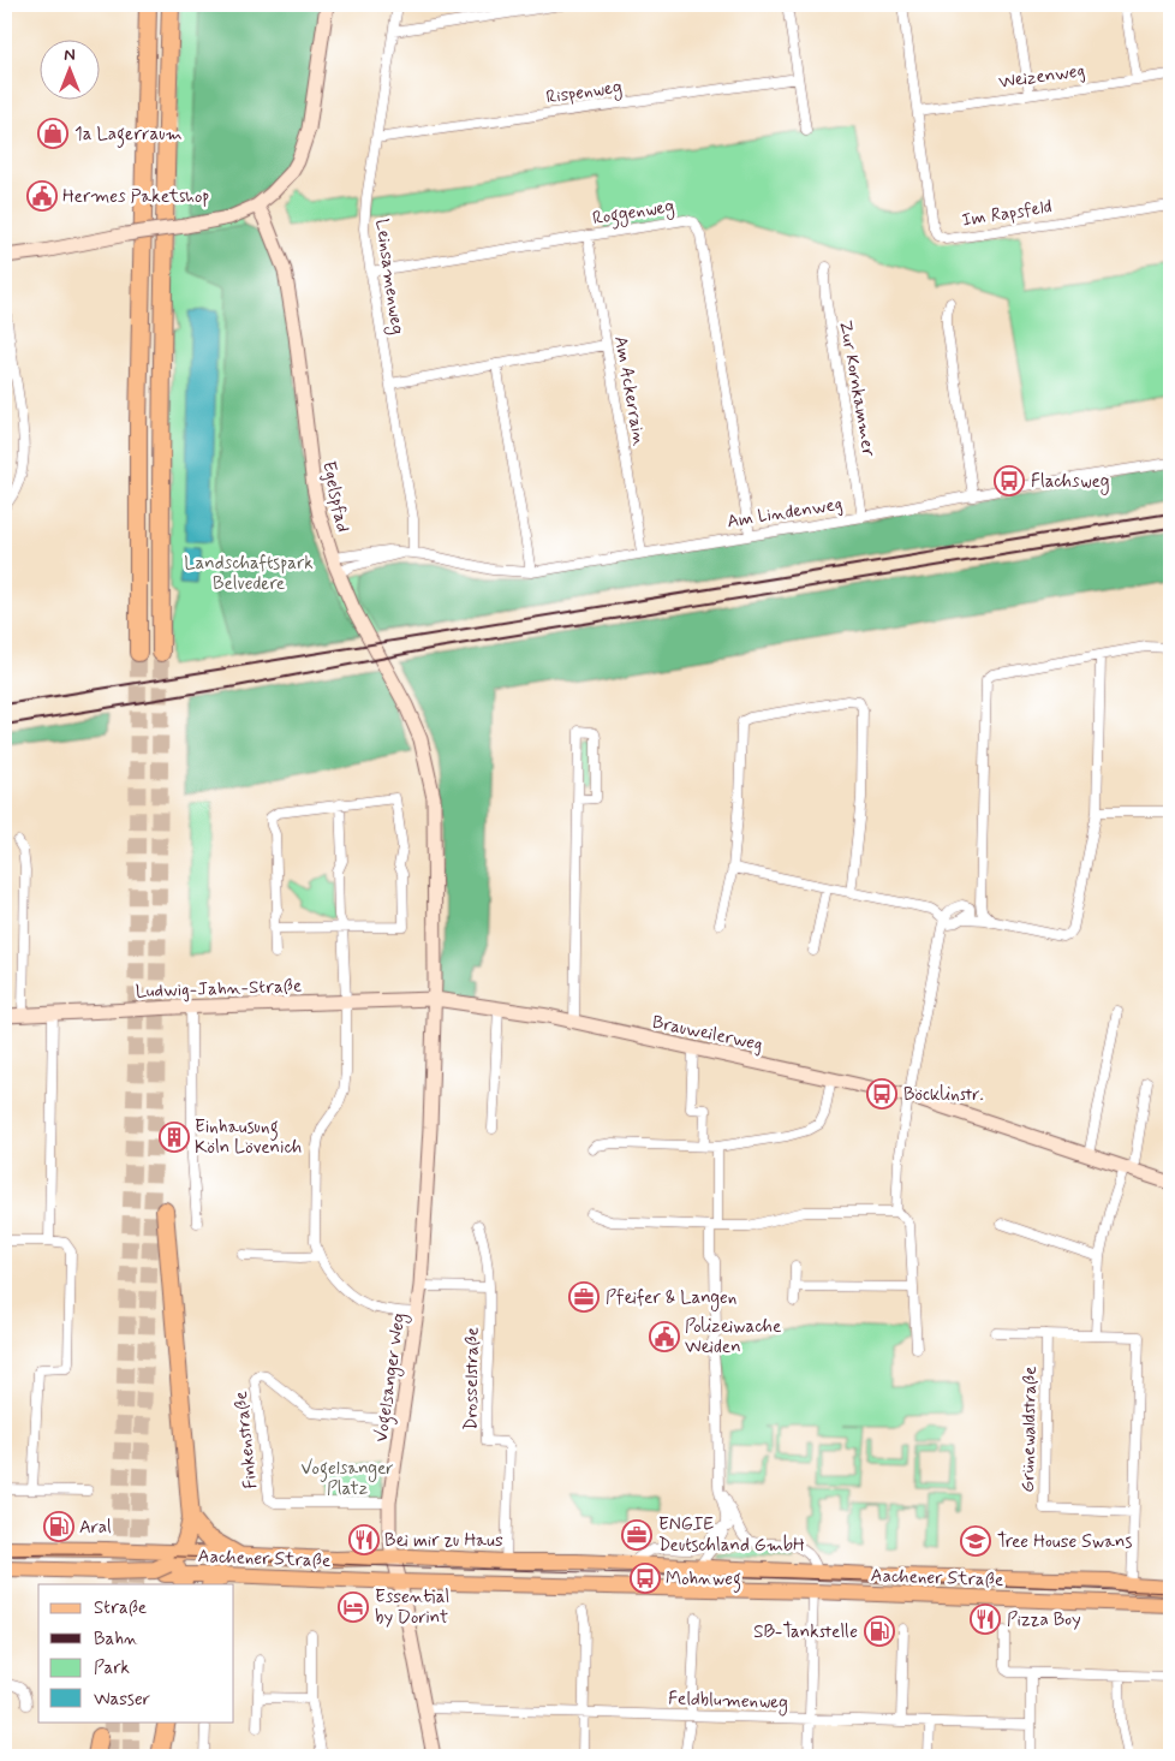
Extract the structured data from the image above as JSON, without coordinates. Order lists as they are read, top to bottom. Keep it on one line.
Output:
{"streets":{"main road":["Aachener Straße"],"street":["Weizenweg","Rispenweg","Roggenweg","Im Rapsfeld","Leinsamenweg","Zur Kornkammer","Am Ackerrain","Egelspfad","Am Lindenweg","Ludwig-Jahn-Straße","Brauweilerweg","Vogelsanger Weg","Drosselstraße","Grünewaldstraße","Finkenstraße","Feldblumenweg"]},"crossings":[["Weizenweg","Im Rapsfeld"],["Rispenweg","Leinsamenweg"],["Roggenweg","Leinsamenweg"],["Roggenweg","Am Ackerrain"],["Roggenweg","Am Lindenweg"],["Leinsamenweg","Am Lindenweg"],["Zur Kornkammer","Am Lindenweg"],["Am Ackerrain","Am Lindenweg"],["Egelspfad","Am Lindenweg"],["Egelspfad","Ludwig-Jahn-Straße"],["Egelspfad","Brauweilerweg"],["Egelspfad","Vogelsanger Weg"],["Ludwig-Jahn-Straße","Brauweilerweg"],["Ludwig-Jahn-Straße","Vogelsanger Weg"],["Brauweilerweg","Vogelsanger Weg"],["Vogelsanger Weg","Finkenstraße"],["Vogelsanger Weg","Aachener Straße"],["Vogelsanger Weg","Feldblumenweg"],["Drosselstraße","Aachener Straße"]],"parks":["Landschaftspark Belvedere","Vogelsanger Platz"],"places":{"shop":["1a Lagerraum"],"public building":["Hermes Paketshop","Polizeiwache Weiden"],"bus stop":["Flachsweg","Böcklinstr.","Mohnweg"],"building":["Einhausung Köln Lövenich"],"office":["Pfeifer & Langen","ENGIE Deutschland GmbH"],"fuel station":["Aral","SB-Tankstelle"],"restaurant":["Bei mir zu Haus","Pizza Boy"],"school or university":["Tree House Swans"],"hotel":["Essential by Dorint"]},"legend":["Straße","Bahn","Park","Wasser"],"north":"top"}
